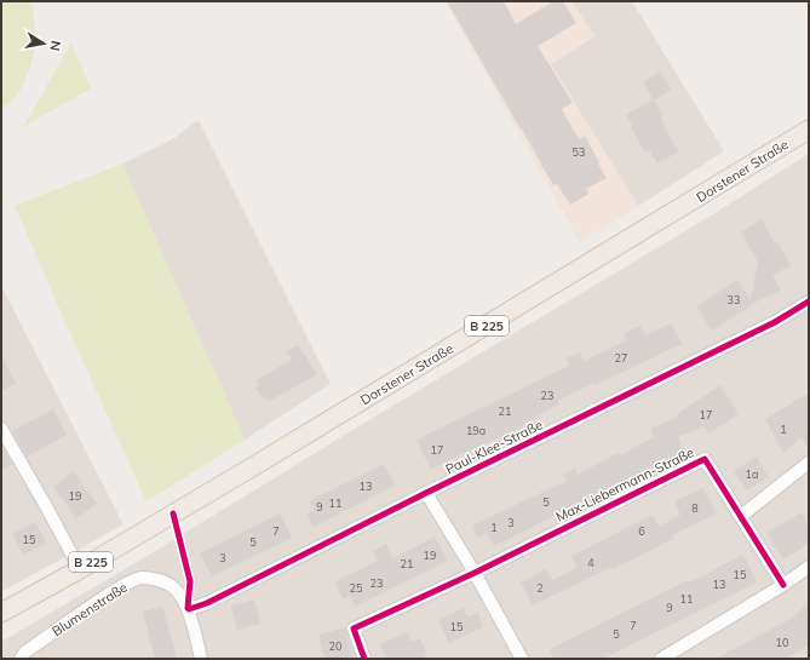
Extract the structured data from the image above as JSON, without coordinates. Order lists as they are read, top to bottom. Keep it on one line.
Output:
{"streets":{"main road":["Dorstener Straße","B 225"],"street":["Paul-Klee-Straße","Max-Liebermann-Straße","Blumenstraße"]},"crossings":[["Paul-Klee-Straße","Blumenstraße"]],"house_numbers":["53","33","27","23","21","17","1","19a","17","1a","13","19","5","11","9","8","3","1","7","6","15","5","19","3","4","21","15","23","13","25","2","11","9","7","15","5","10","20"],"north":"right"}
